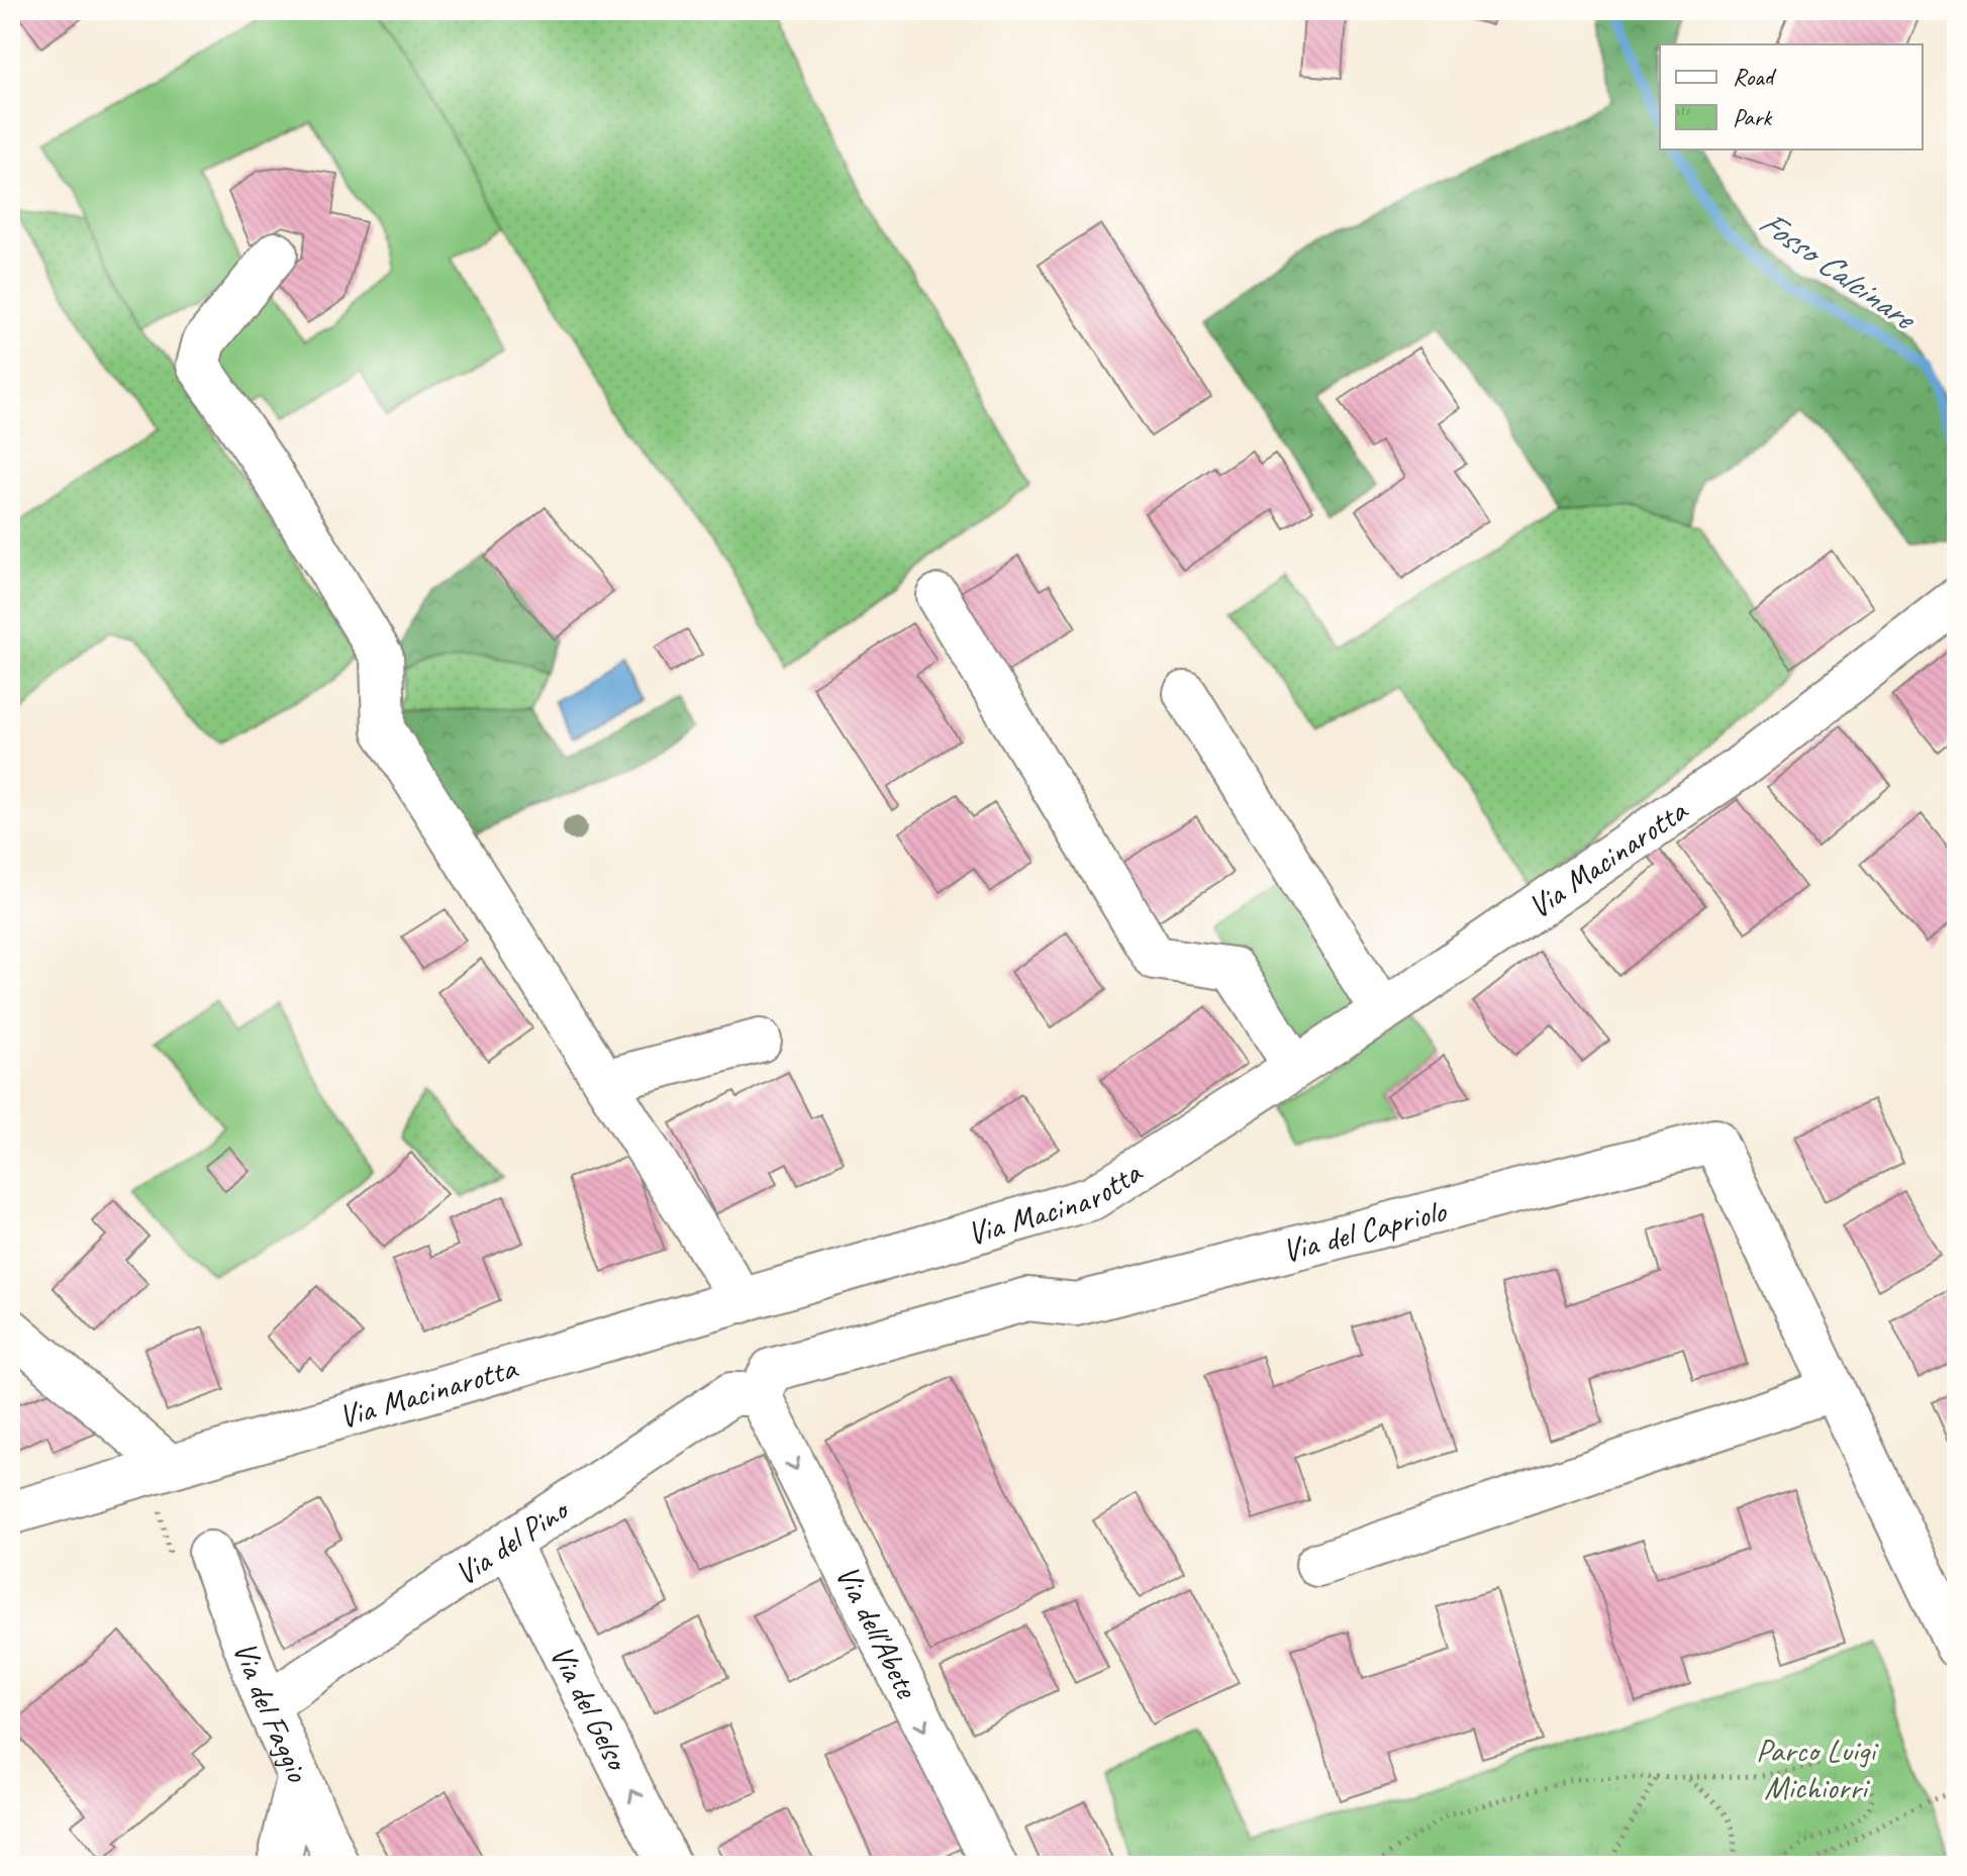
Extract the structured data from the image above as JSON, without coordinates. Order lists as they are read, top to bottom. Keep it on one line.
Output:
{"streets":{"street":["Via Macinarotta","Via del Capriolo","Via del Pino","Via dell'Abete","Via del Gelso","Via del Faggio"]},"crossings":[["Via del Capriolo","Via del Pino"],["Via del Capriolo","Via dell'Abete"],["Via del Pino","Via dell'Abete"],["Via del Pino","Via del Gelso"],["Via del Pino","Via del Faggio"]],"one_way":["Via dell'Abete","Via del Gelso"],"water":["Fosso Calcinare"],"parks":["Parco Luigi Michiorri"],"legend":["Road","Park"]}
